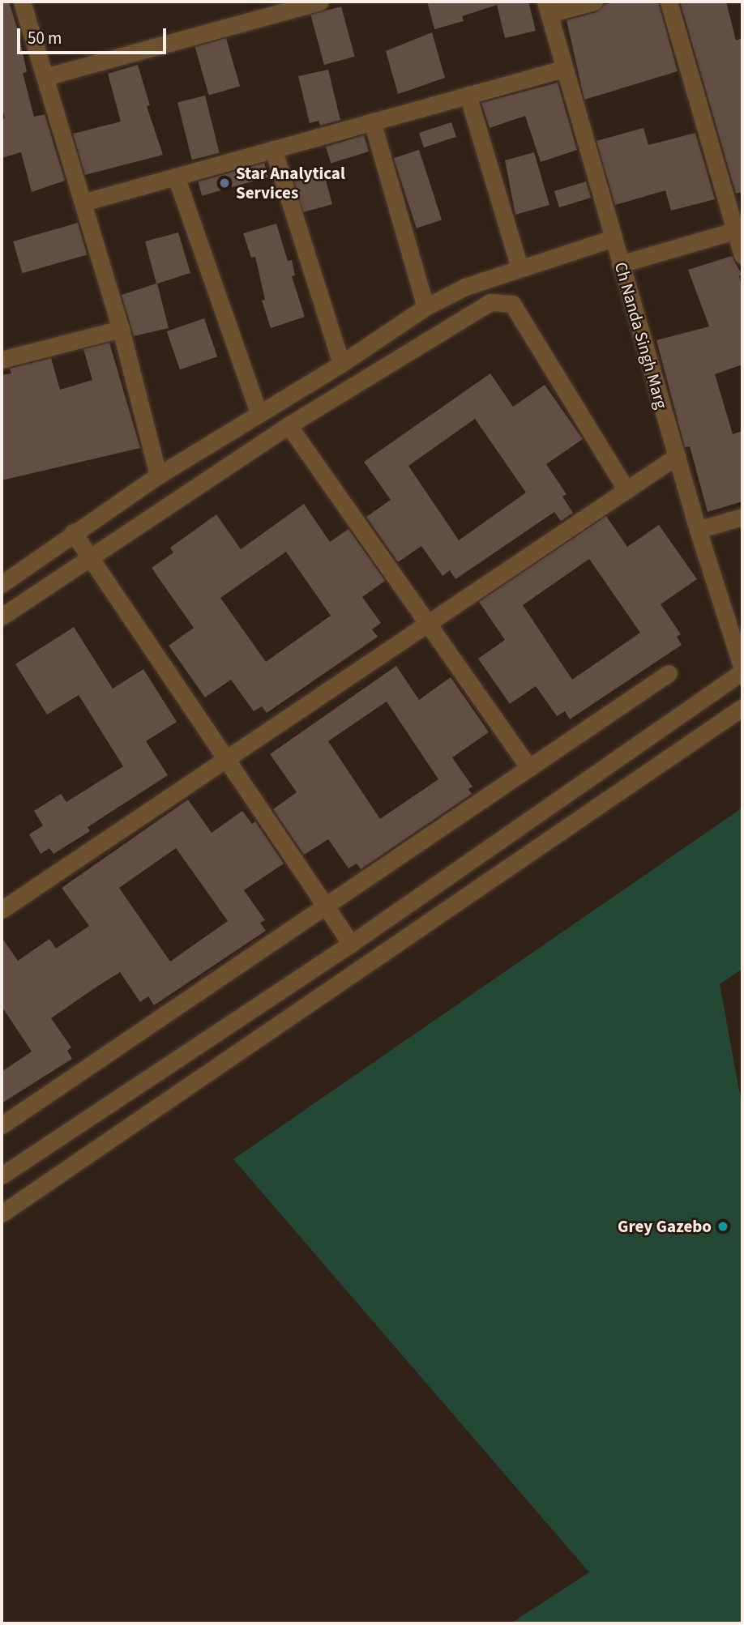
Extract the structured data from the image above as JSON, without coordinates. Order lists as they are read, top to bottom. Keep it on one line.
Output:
{"streets":{"street":["Ch Nanda Singh Marg"]},"places":["Star Analytical Services","Grey Gazebo"],"scale_bar":"50 m"}
